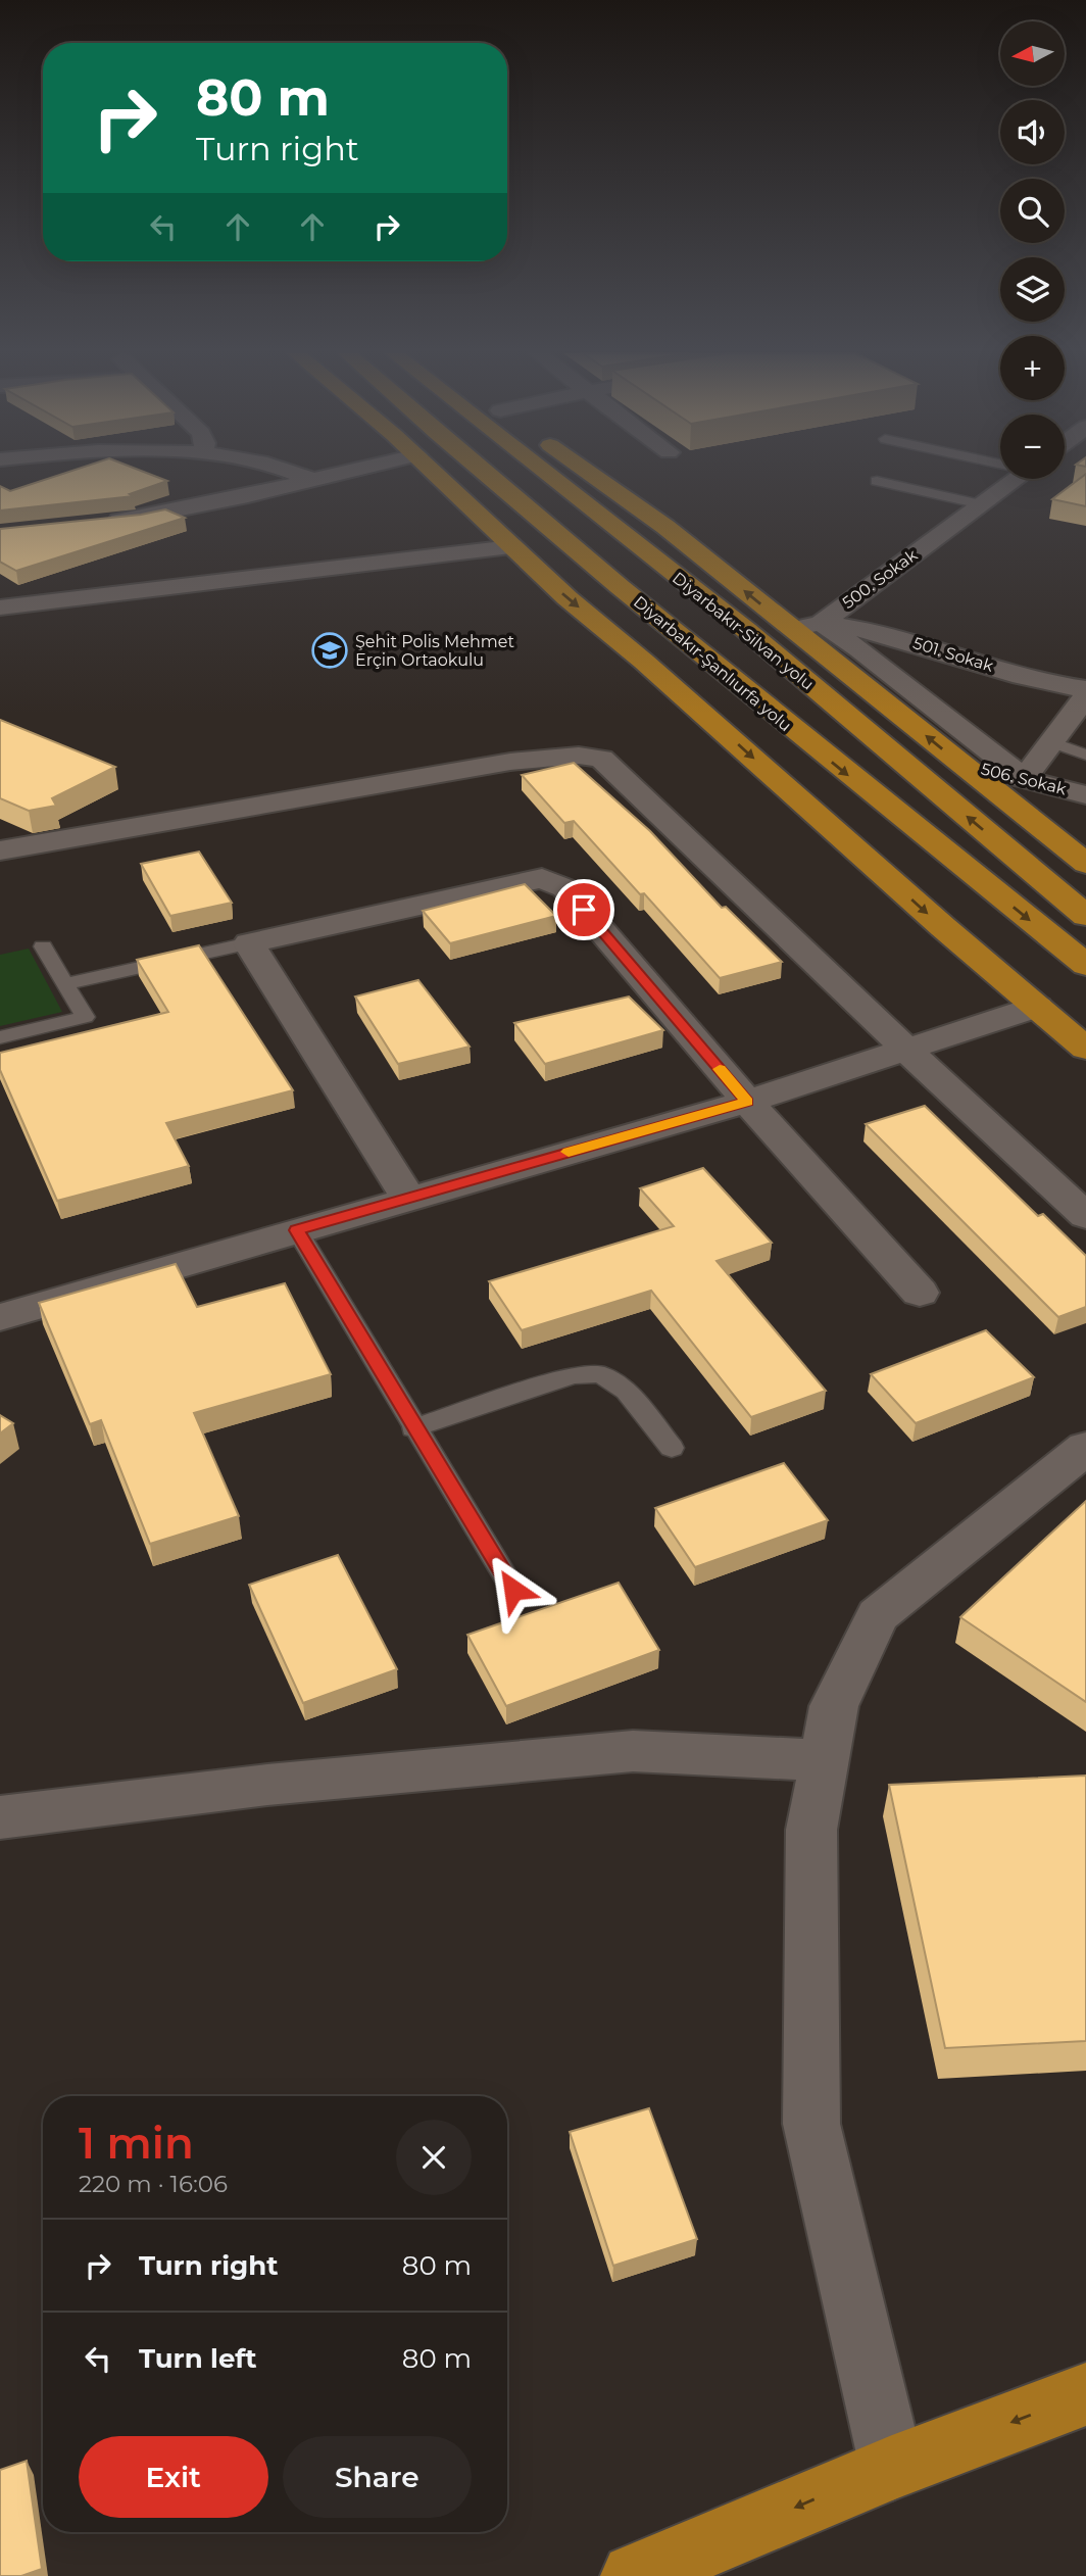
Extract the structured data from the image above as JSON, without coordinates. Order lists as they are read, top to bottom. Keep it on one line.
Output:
{"streets":{"highway":["Diyarbakır-Silvan yolu","Diyarbakır-Şanlıurfa yolu"],"street":["500. Sokak","501. Sokak","506. Sokak"]},"crossings":[["500. Sokak","501. Sokak"]],"places":{"school or university":["Şehit Polis Mehmet Erçin Ortaokulu"]},"north":"left","page":{"map_buttons":["+","−"],"turn":["80 m","Turn right"],"heading":["1 min","220 m · 16:06"],"list":[{"name":"Turn right","value":"80 m"},{"name":"Turn left","value":"80 m"}],"buttons":["Exit","Share"]}}
